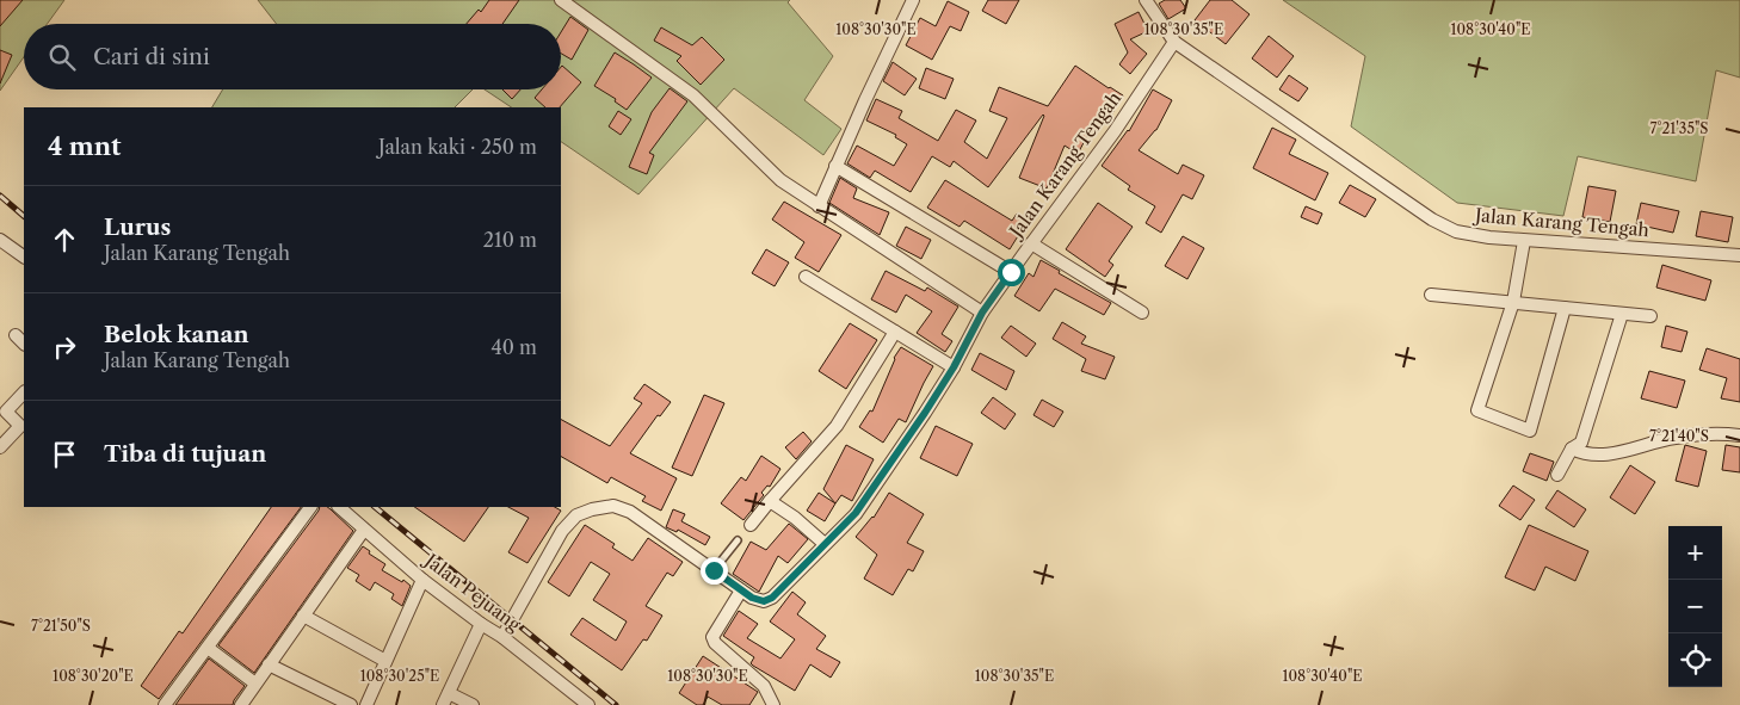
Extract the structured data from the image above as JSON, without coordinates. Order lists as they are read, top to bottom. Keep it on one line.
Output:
{"streets":{"street":["Jalan Karang Tengah","Jalan Pejuang"]},"crossings":[["Jalan Karang Tengah","Jalan Pejuang"]],"page":{"search":"Cari di sini","heading":["4 mnt","Jalan kaki · 250 m"],"list":[["Lurus","Jalan Karang Tengah","210 m"],["Belok kanan","Jalan Karang Tengah","40 m"],"Tiba di tujuan"],"map_buttons":["+","−"]},"coordinates":["108°30'30\"E","108°30'35\"E","108°30'40\"E","7°21'35\"S","7°21'40\"S","7°21'50\"S","108°30'20\"E","108°30'25\"E"]}
